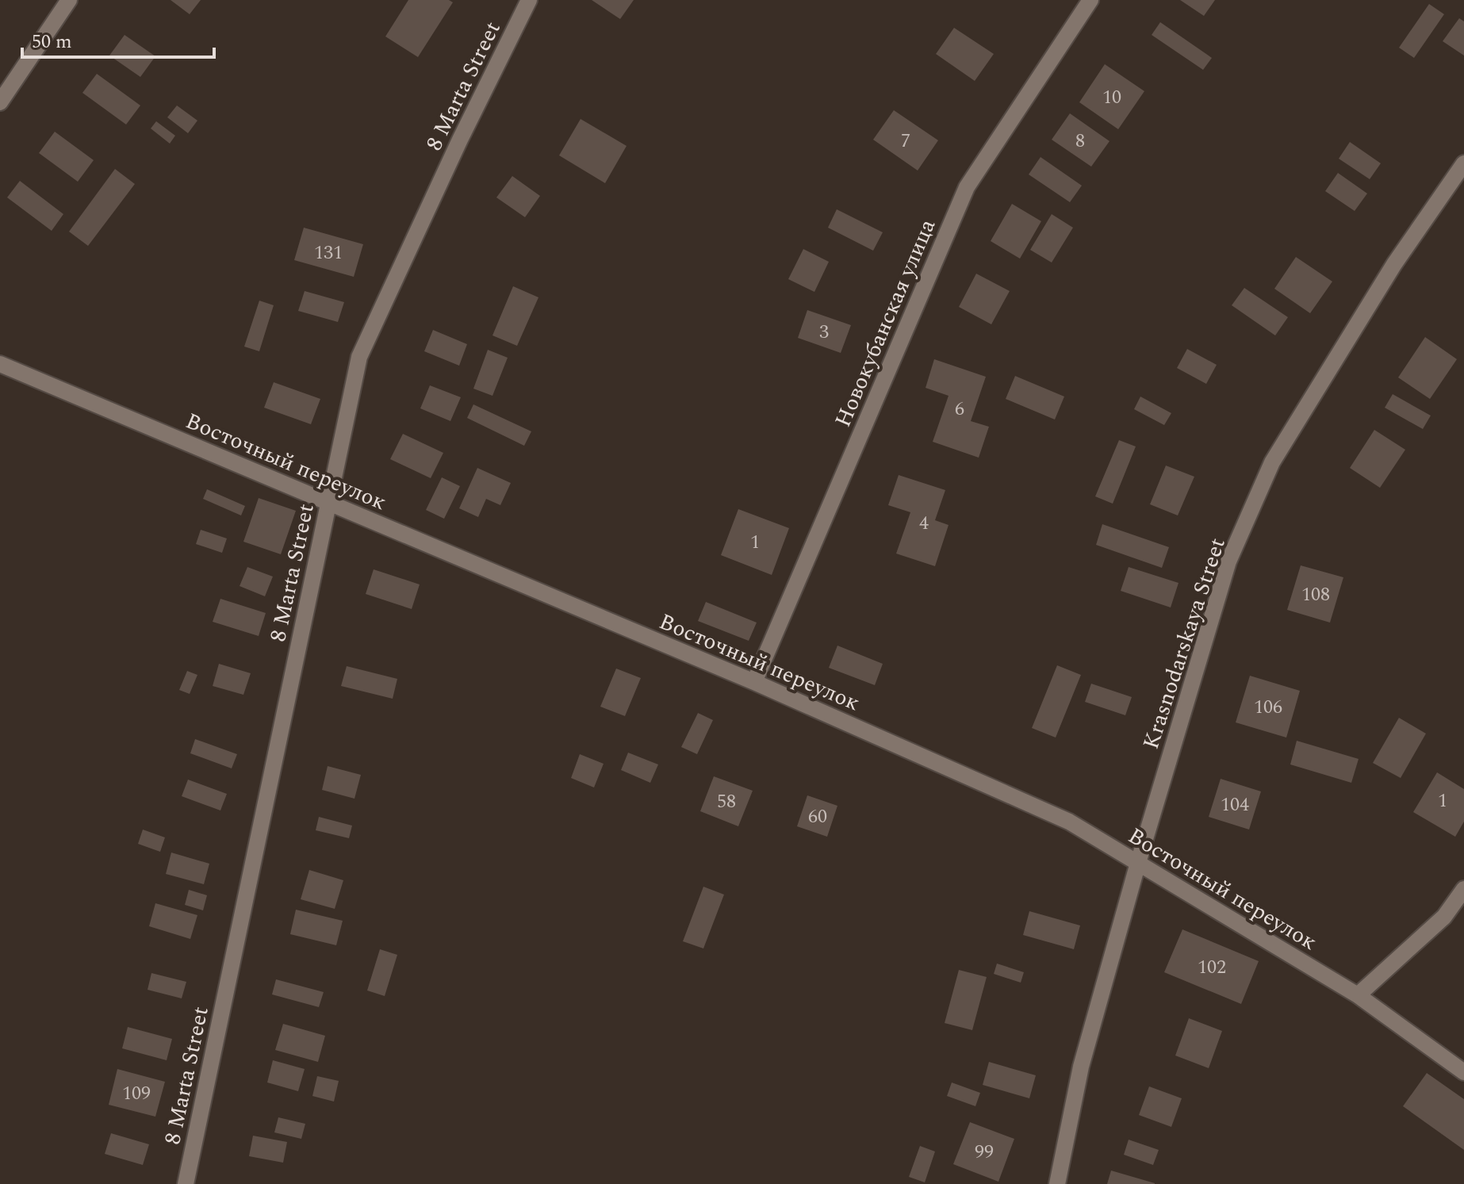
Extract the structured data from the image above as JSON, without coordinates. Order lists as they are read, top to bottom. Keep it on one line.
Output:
{"streets":{"street":["8 Marta Street","Новокубанская улица","Восточный переулок","Krasnodarskaya Street"]},"crossings":[["8 Marta Street","Восточный переулок"],["Новокубанская улица","Восточный переулок"],["Восточный переулок","Krasnodarskaya Street"]],"house_numbers":["10","7","8","131","3","6","4","1","108","106","1","58","104","60","102","109","99"],"scale_bar":"50 m"}
